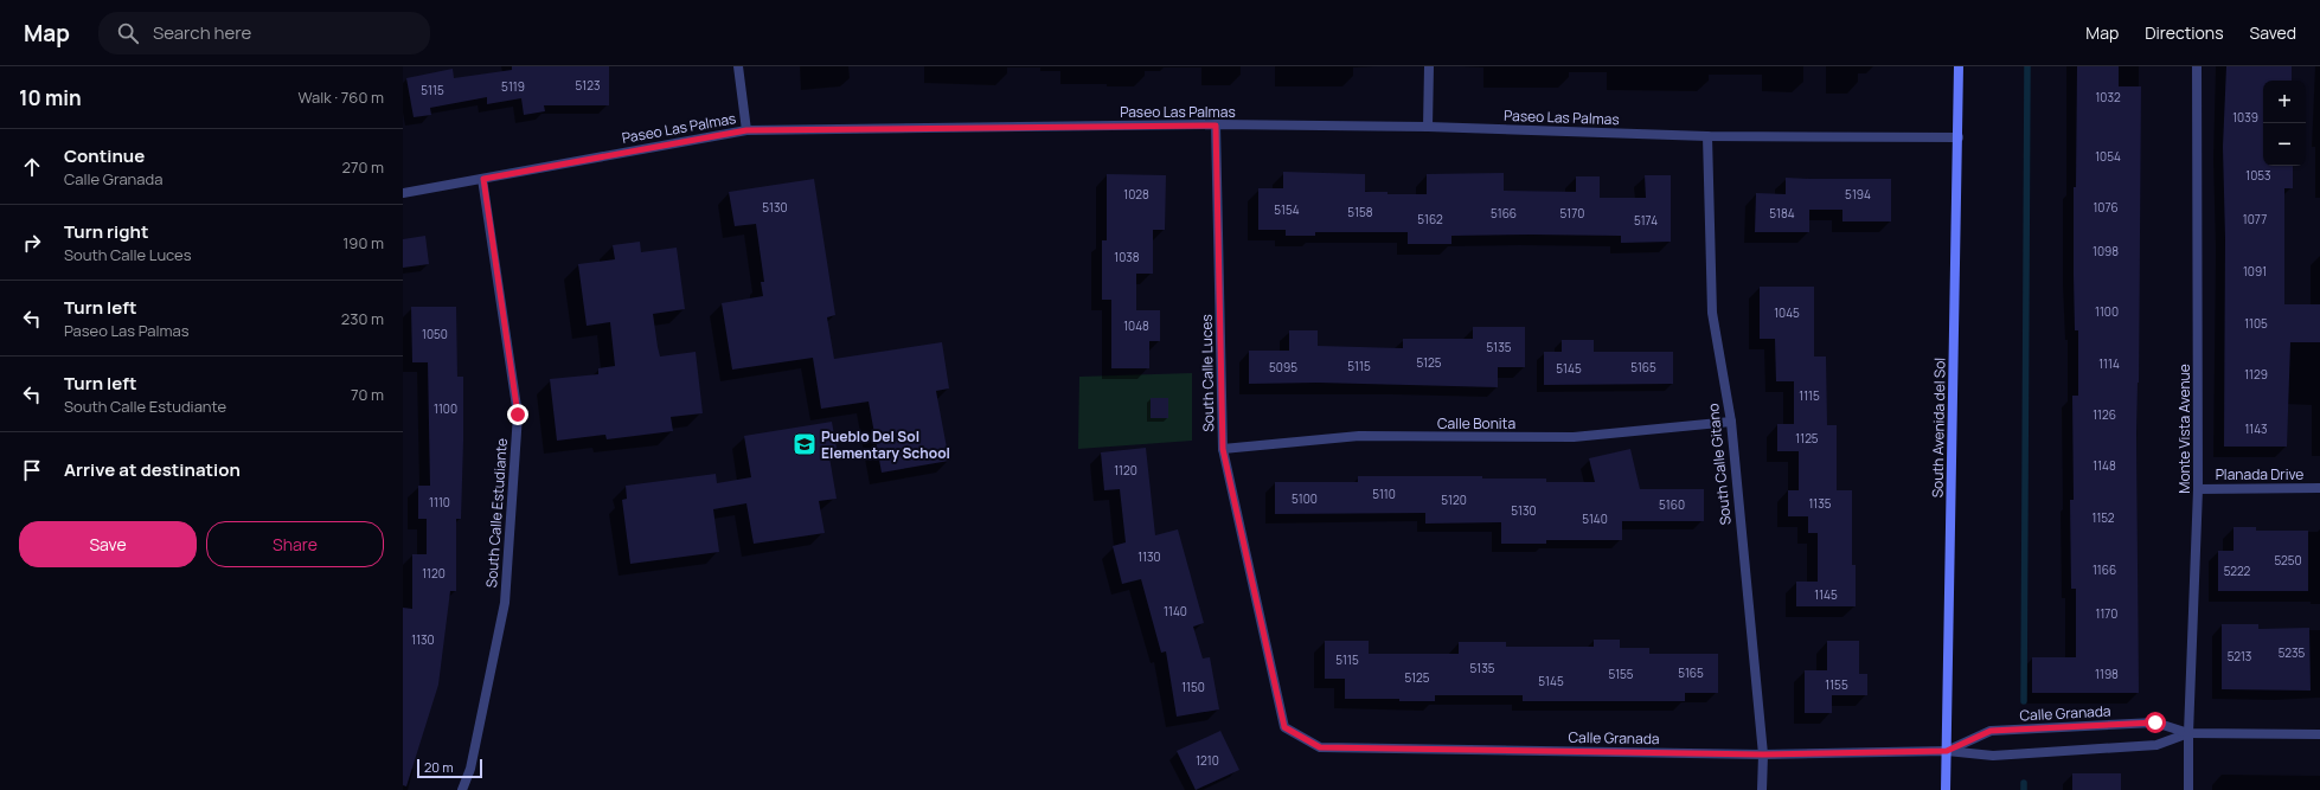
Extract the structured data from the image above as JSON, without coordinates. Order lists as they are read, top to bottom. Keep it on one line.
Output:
{"streets":{"street":["Paseo Las Palmas","South Calle Luces","Calle Bonita","South Avenida del Sol","Monte Vista Avenue","South Calle Gitano","Planada Drive","South Calle Estudiante","Calle Granada"]},"crossings":[["Paseo Las Palmas","South Calle Luces"],["Paseo Las Palmas","South Avenida del Sol"],["Paseo Las Palmas","South Calle Gitano"],["Paseo Las Palmas","South Calle Estudiante"],["South Calle Luces","Calle Bonita"],["South Calle Luces","Calle Granada"],["Calle Bonita","South Calle Gitano"],["South Avenida del Sol","Calle Granada"],["Monte Vista Avenue","Planada Drive"],["Monte Vista Avenue","Calle Granada"],["South Calle Gitano","Calle Granada"]],"places":{"school or university":["Pueblo Del Sol Elementary School"]},"house_numbers":["5123","5119","5115","1032","1039","1054","1053","1028","5194","5130","1076","5154","5158","5166","5170","5184","5162","1077","5174","1098","1038","1091","1100","1045","1105","1048","1050","5135","5125","1114","5115","5095","5165","5145","1129","1115","1100","1126","1143","1125","1148","1120","5110","5100","5120","1110","1135","5160","5130","1152","5140","1130","5250","1166","5222","1120","1145","1140","1170","1130","5235","5213","5115","5135","5165","5155","1198","5125","5145","1155","1150","1210"],"scale_bar":"20 m","page":{"header":"Map","search":"Search here","nav":["Map","Directions","Saved"],"heading":["10 min","Walk · 760 m"],"map_buttons":["+","−"],"list":[["Continue","Calle Granada","270 m"],["Turn right","South Calle Luces","190 m"],["Turn left","Paseo Las Palmas","230 m"],["Turn left","South Calle Estudiante","70 m"],"Arrive at destination"],"buttons":["Save","Share"],"scale":"20 m"}}
